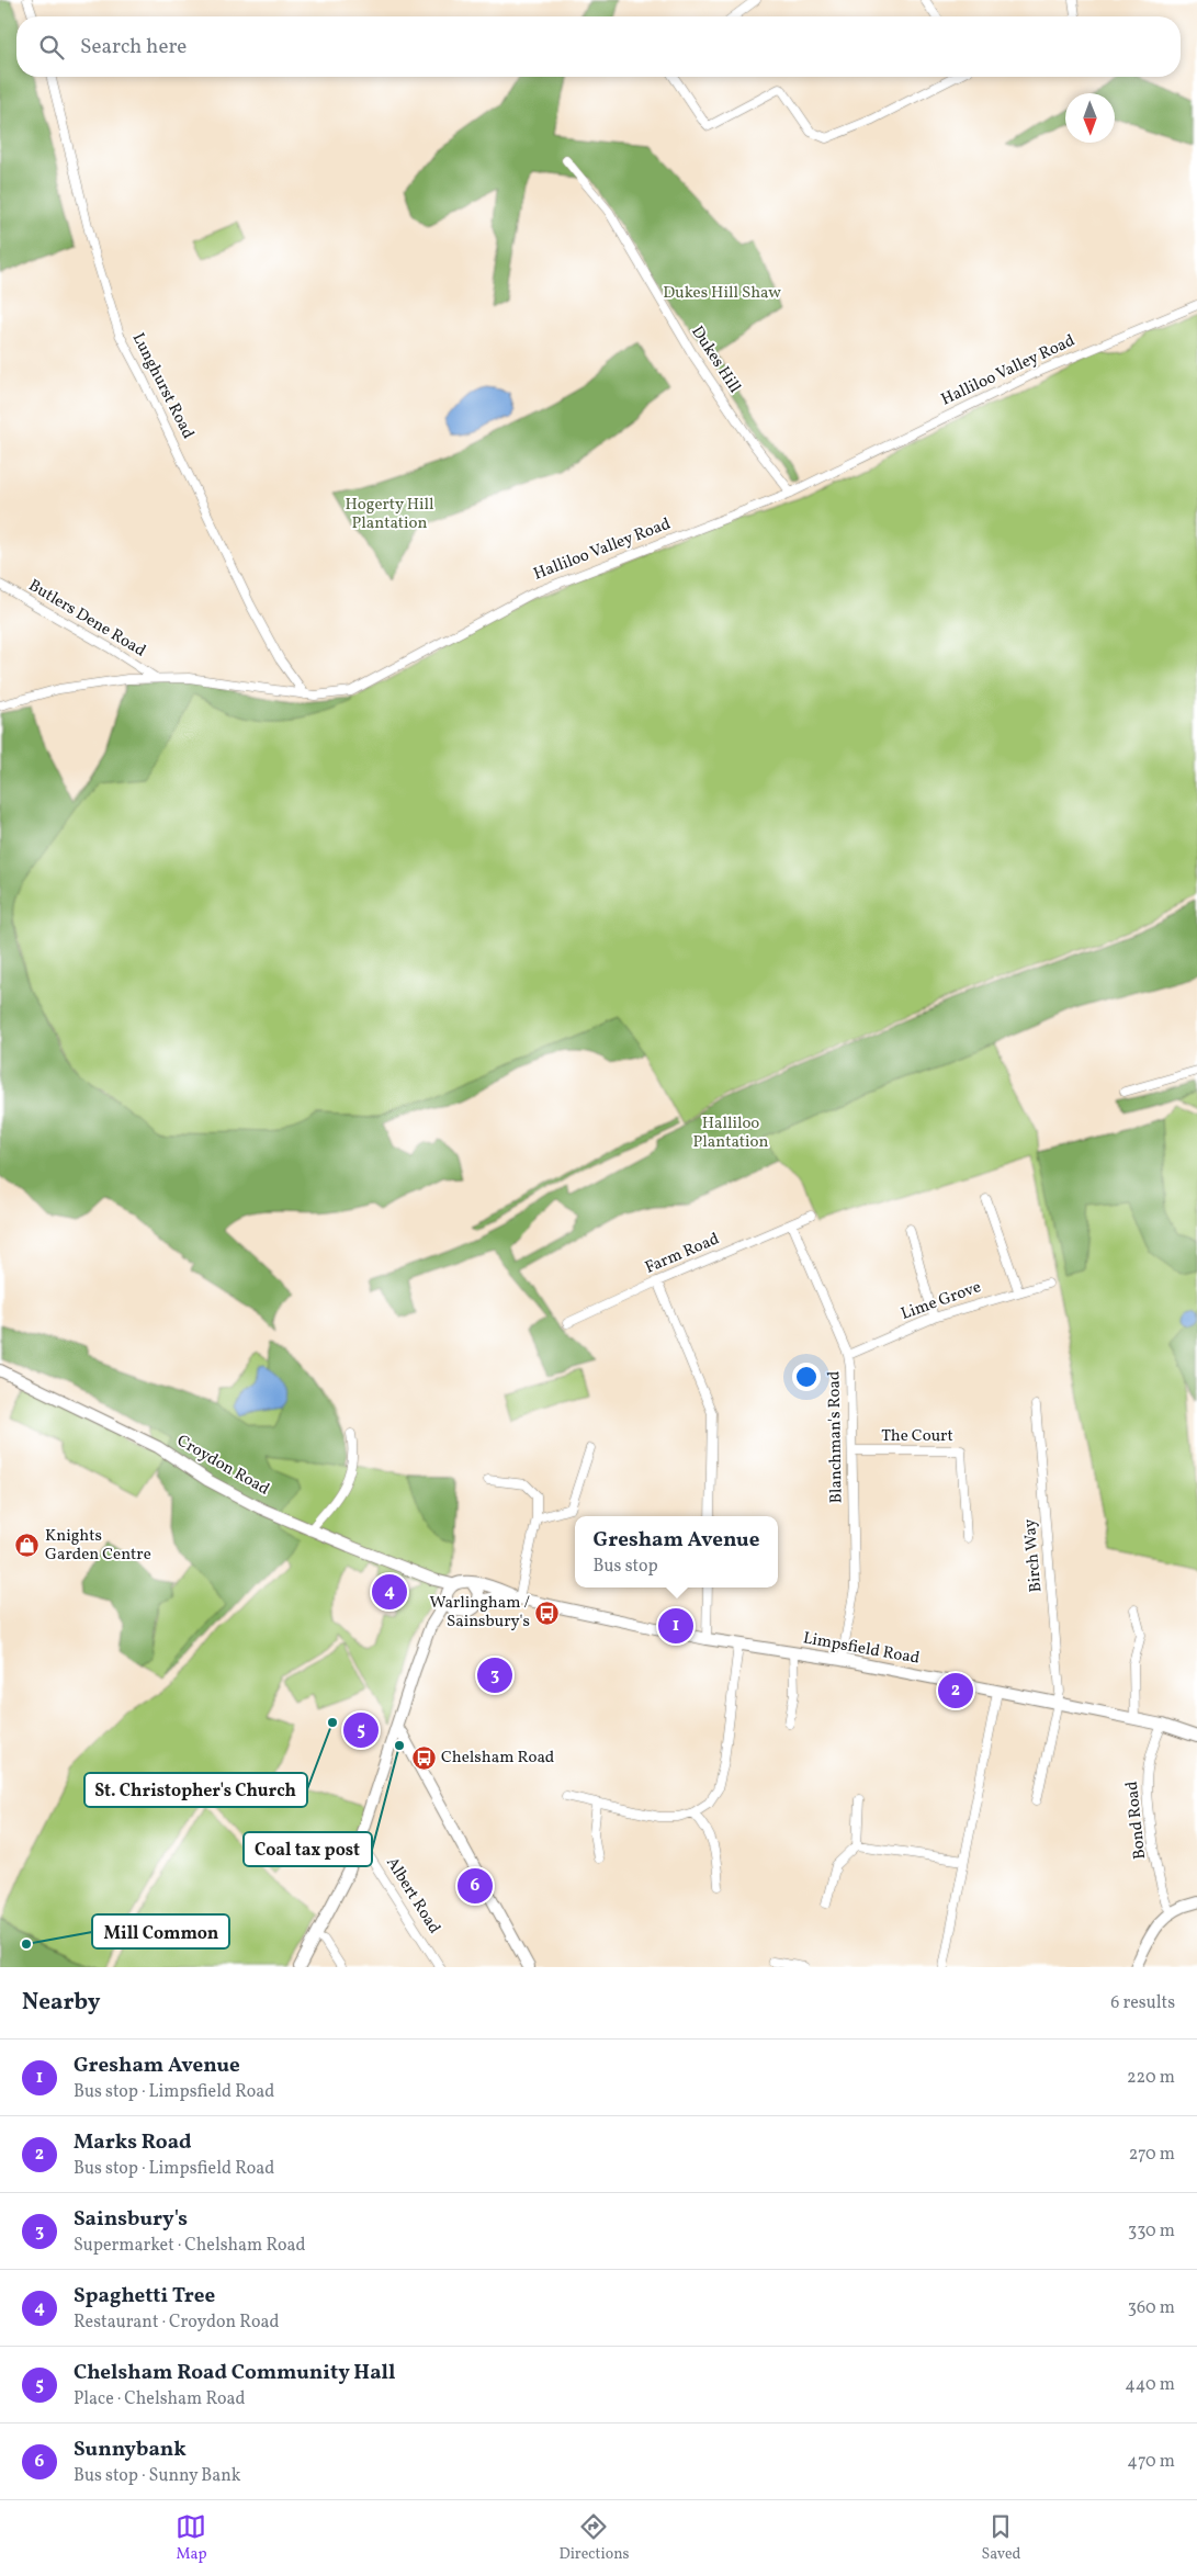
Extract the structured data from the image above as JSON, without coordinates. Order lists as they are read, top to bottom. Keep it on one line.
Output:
{"streets":{"main road":["Croydon Road","Limpsfield Road"],"street":["Dukes Hill","Halliloo Valley Road","Lunghurst Road","Butlers Dene Road","Farm Road","Lime Grove","The Court","Blanchman's Road","Birch Way","Bond Road","Albert Road"]},"crossings":[["Dukes Hill","Halliloo Valley Road"],["Halliloo Valley Road","Lunghurst Road"],["Halliloo Valley Road","Butlers Dene Road"],["Farm Road","Blanchman's Road"],["Lime Grove","Blanchman's Road"],["The Court","Blanchman's Road"],["Blanchman's Road","Limpsfield Road"],["Croydon Road","Limpsfield Road"],["Birch Way","Limpsfield Road"],["Limpsfield Road","Bond Road"]],"parks":["Dukes Hill Shaw","Hogerty Hill Plantation","Halliloo Plantation"],"places":{"shop":["Knights Garden Centre"],"bus stop":["Warlingham / Sainsbury's","Chelsham Road"],"other":["St. Christopher's Church","Coal tax post","Mill Common"]},"north":"bottom","page":{"search":"Search here","popup":["Gresham Avenue","Bus stop"],"pins":["4","1","3","2","5","6"],"heading":["Nearby","6 results"],"list":[{"mark":"1","name":"Gresham Avenue","note":"Bus stop · Limpsfield Road","value":"220 m"},{"mark":"2","name":"Marks Road","note":"Bus stop · Limpsfield Road","value":"270 m"},{"mark":"3","name":"Sainsbury's","note":"Supermarket · Chelsham Road","value":"330 m"},{"mark":"4","name":"Spaghetti Tree","note":"Restaurant · Croydon Road","value":"360 m"},{"mark":"5","name":"Chelsham Road Community Hall","note":"Place · Chelsham Road","value":"440 m"},{"mark":"6","name":"Sunnybank","note":"Bus stop · Sunny Bank","value":"470 m"}],"nav":["Map","Directions","Saved"]}}
